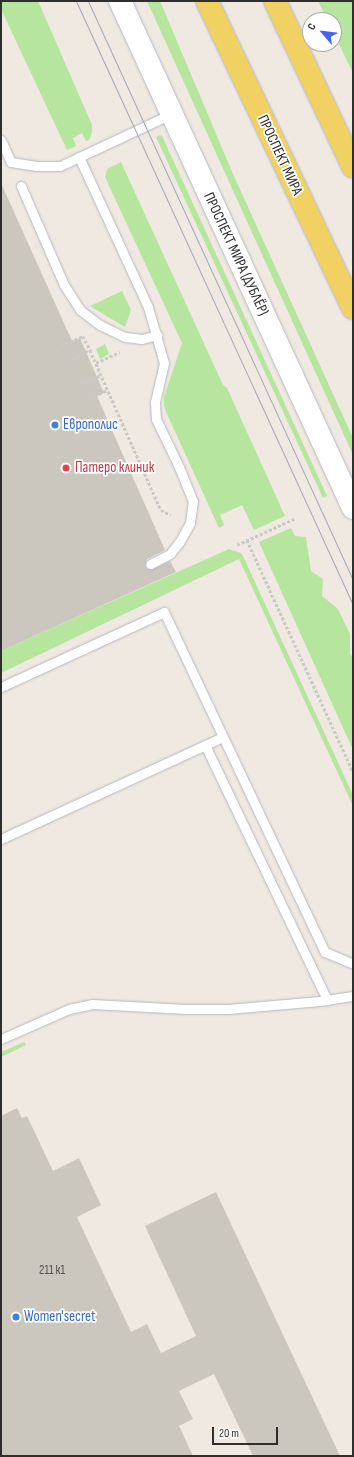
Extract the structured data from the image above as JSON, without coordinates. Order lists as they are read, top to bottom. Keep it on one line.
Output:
{"streets":{"main road":["ПРОСПЕКТ МИРА","ПРОСПЕКТ МИРА (ДУБЛЁР)"]},"places":["Европолис","Патеро клиник","Women'secret"],"house_numbers":["211 к1"],"scale_bar":"20 m","north":"top left"}
